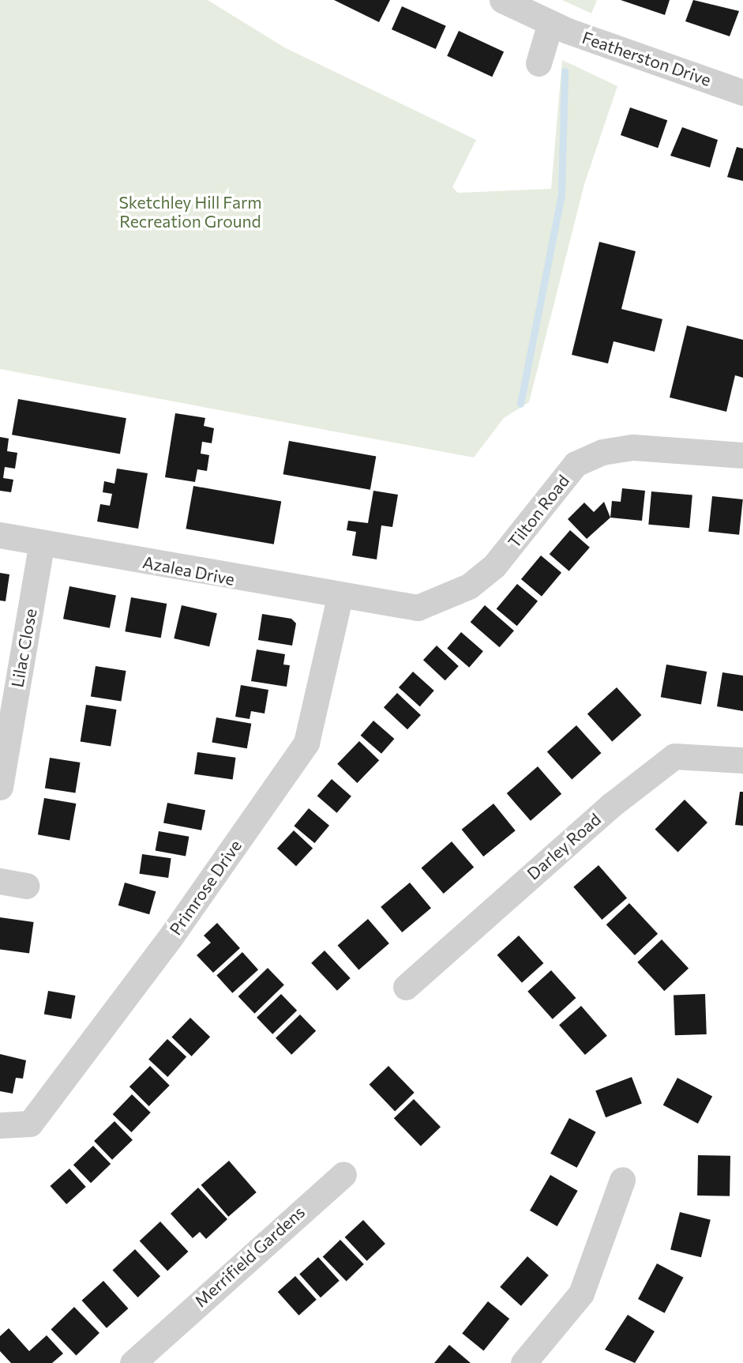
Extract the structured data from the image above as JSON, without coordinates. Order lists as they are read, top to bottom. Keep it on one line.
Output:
{"streets":{"street":["Featherston Drive","Tilton Road","Azalea Drive","Lilac Close","Darley Road","Primrose Drive","Merrifield Gardens"]},"crossings":[["Tilton Road","Azalea Drive"],["Azalea Drive","Lilac Close"],["Azalea Drive","Primrose Drive"]],"parks":["Sketchley Hill Farm Recreation Ground"]}
